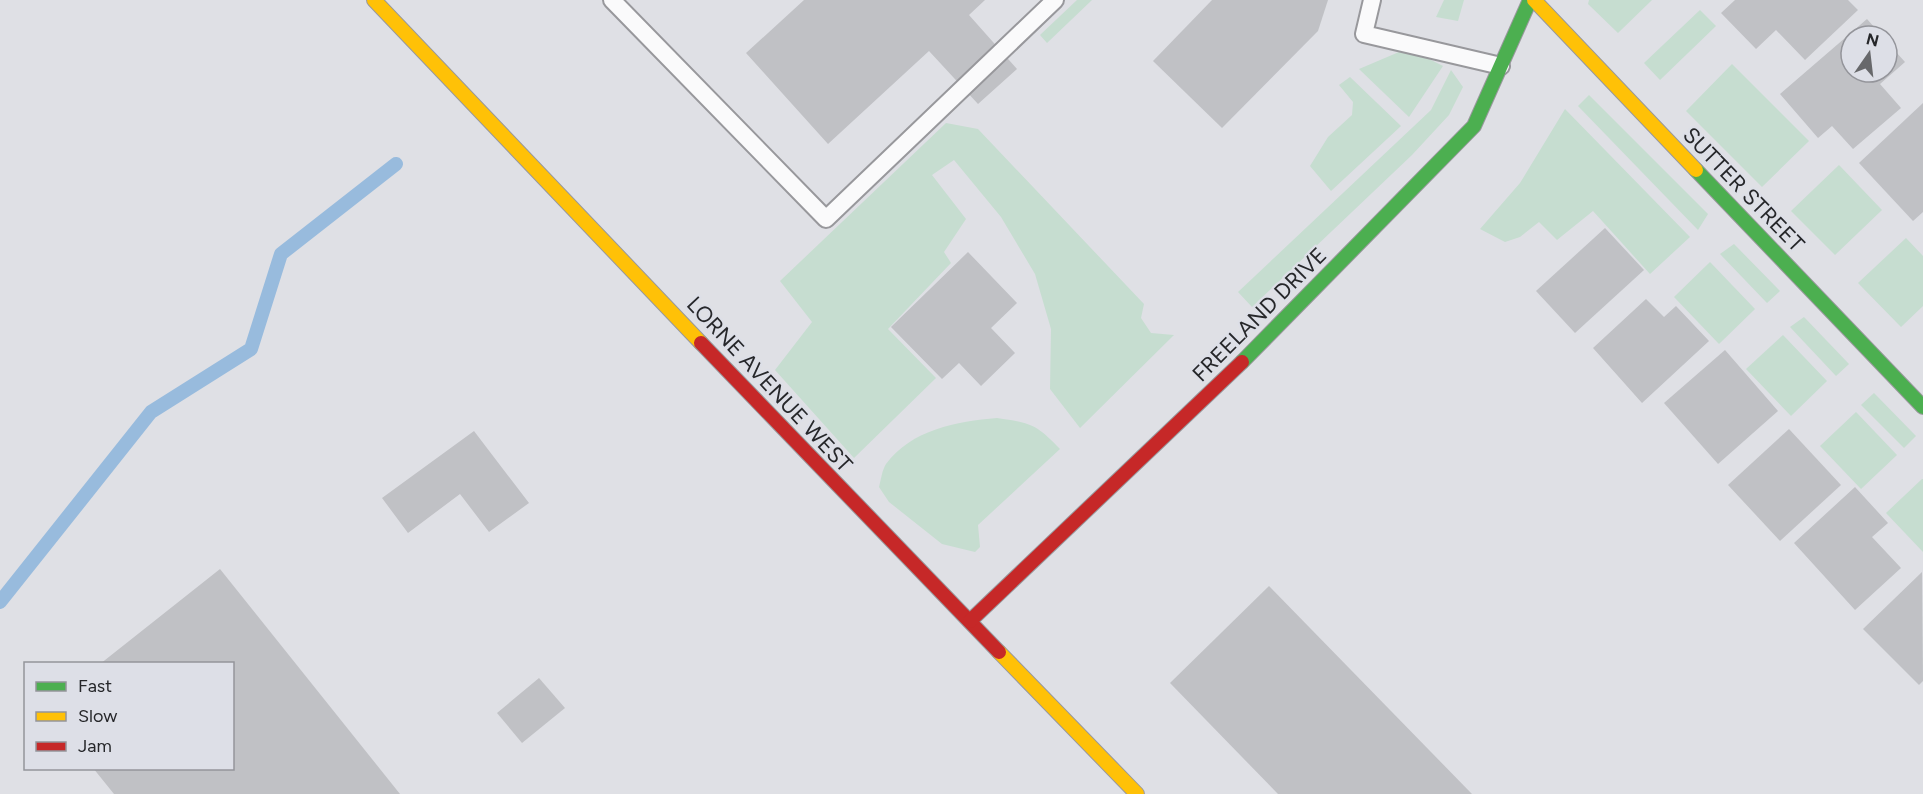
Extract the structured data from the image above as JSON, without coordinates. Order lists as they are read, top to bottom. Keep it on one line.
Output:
{"streets":{"street":["SUTTER STREET","FREELAND DRIVE","LORNE AVENUE WEST"]},"crossings":[["SUTTER STREET","FREELAND DRIVE"],["FREELAND DRIVE","LORNE AVENUE WEST"]],"legend":["Fast","Slow","Jam"],"north":"top"}
